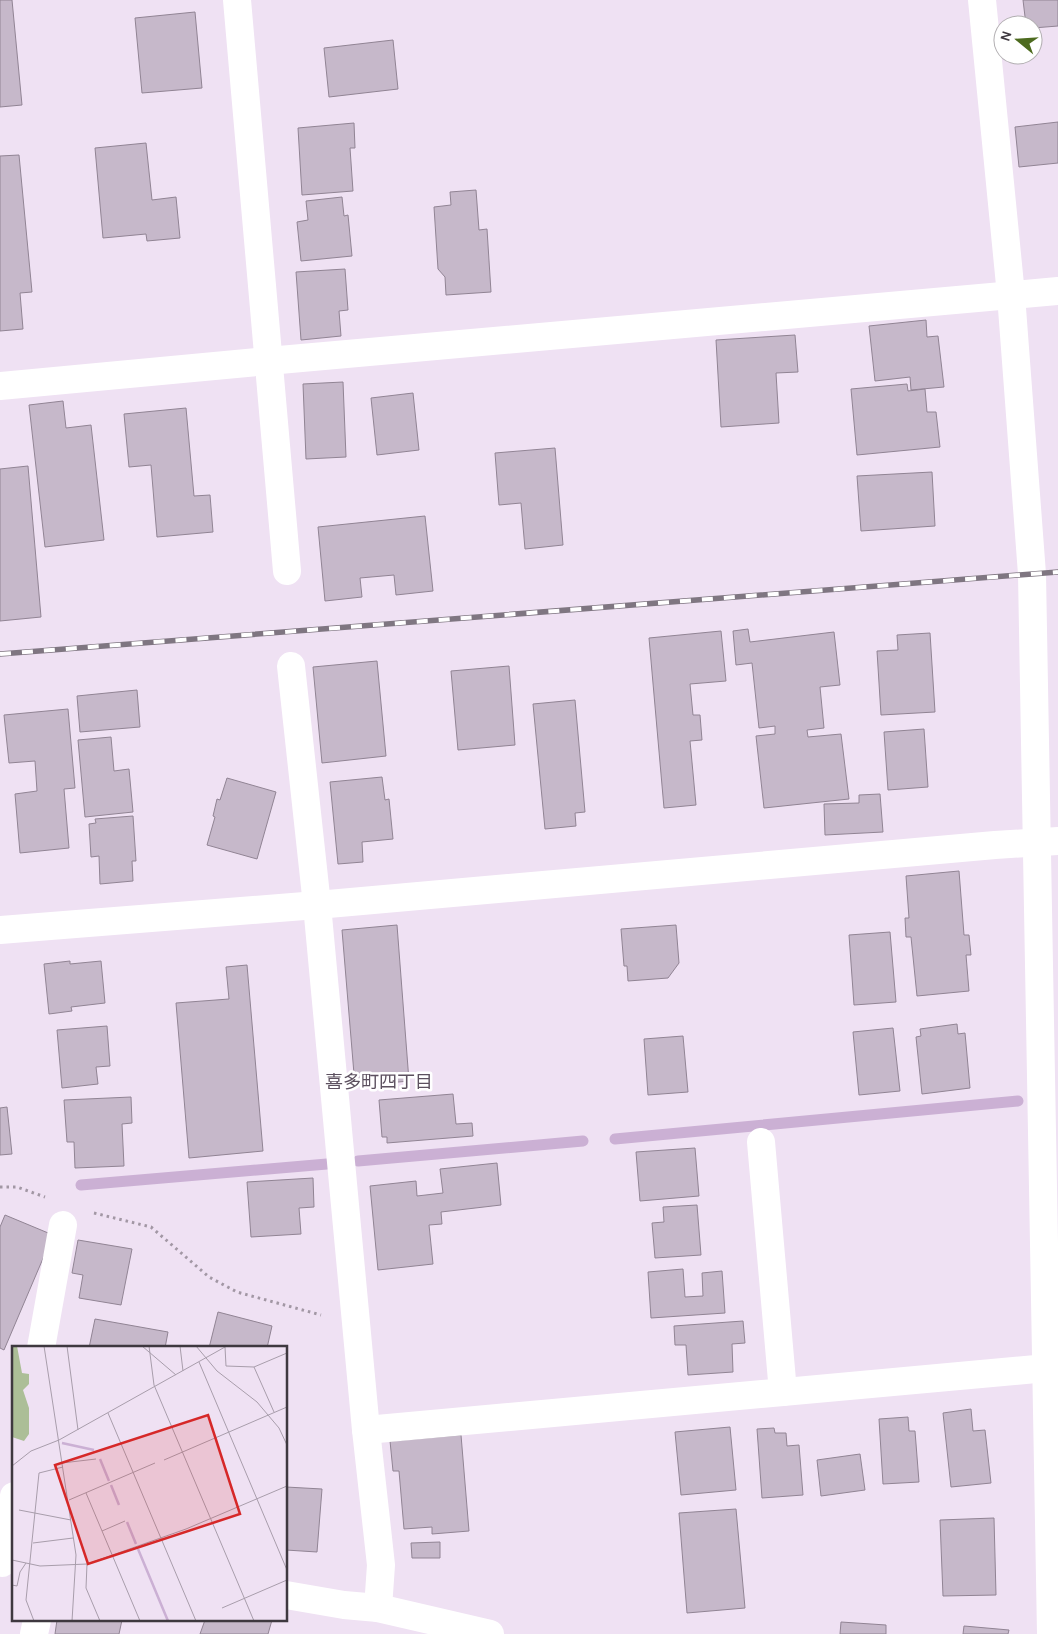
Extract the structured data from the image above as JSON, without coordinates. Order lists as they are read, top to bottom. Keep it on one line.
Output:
{"districts":["喜多町四丁目"],"north":"left"}
